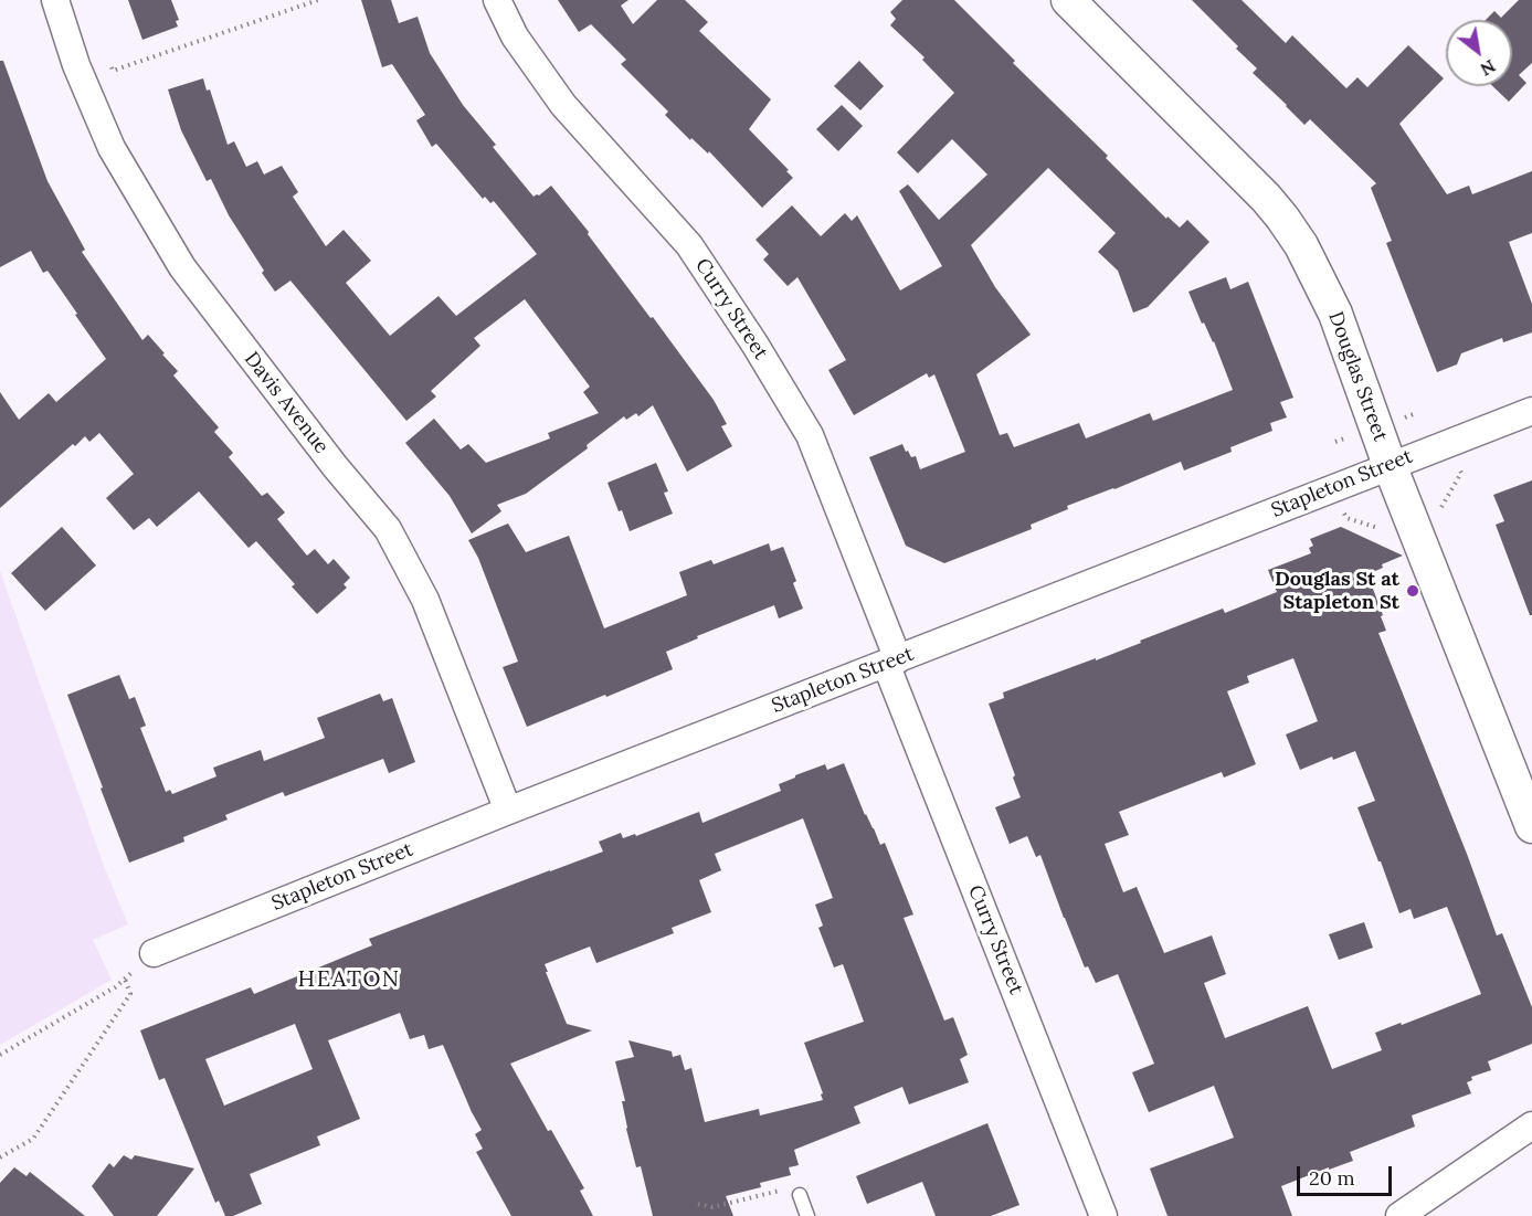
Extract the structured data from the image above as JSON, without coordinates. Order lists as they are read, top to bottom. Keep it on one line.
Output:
{"streets":{"street":["Curry Street","Douglas Street","Davis Avenue","Stapleton Street"]},"crossings":[["Curry Street","Stapleton Street"],["Douglas Street","Stapleton Street"],["Davis Avenue","Stapleton Street"]],"districts":["HEATON"],"places":["Douglas St at Stapleton St"],"scale_bar":"20 m","north":"bottom right"}
